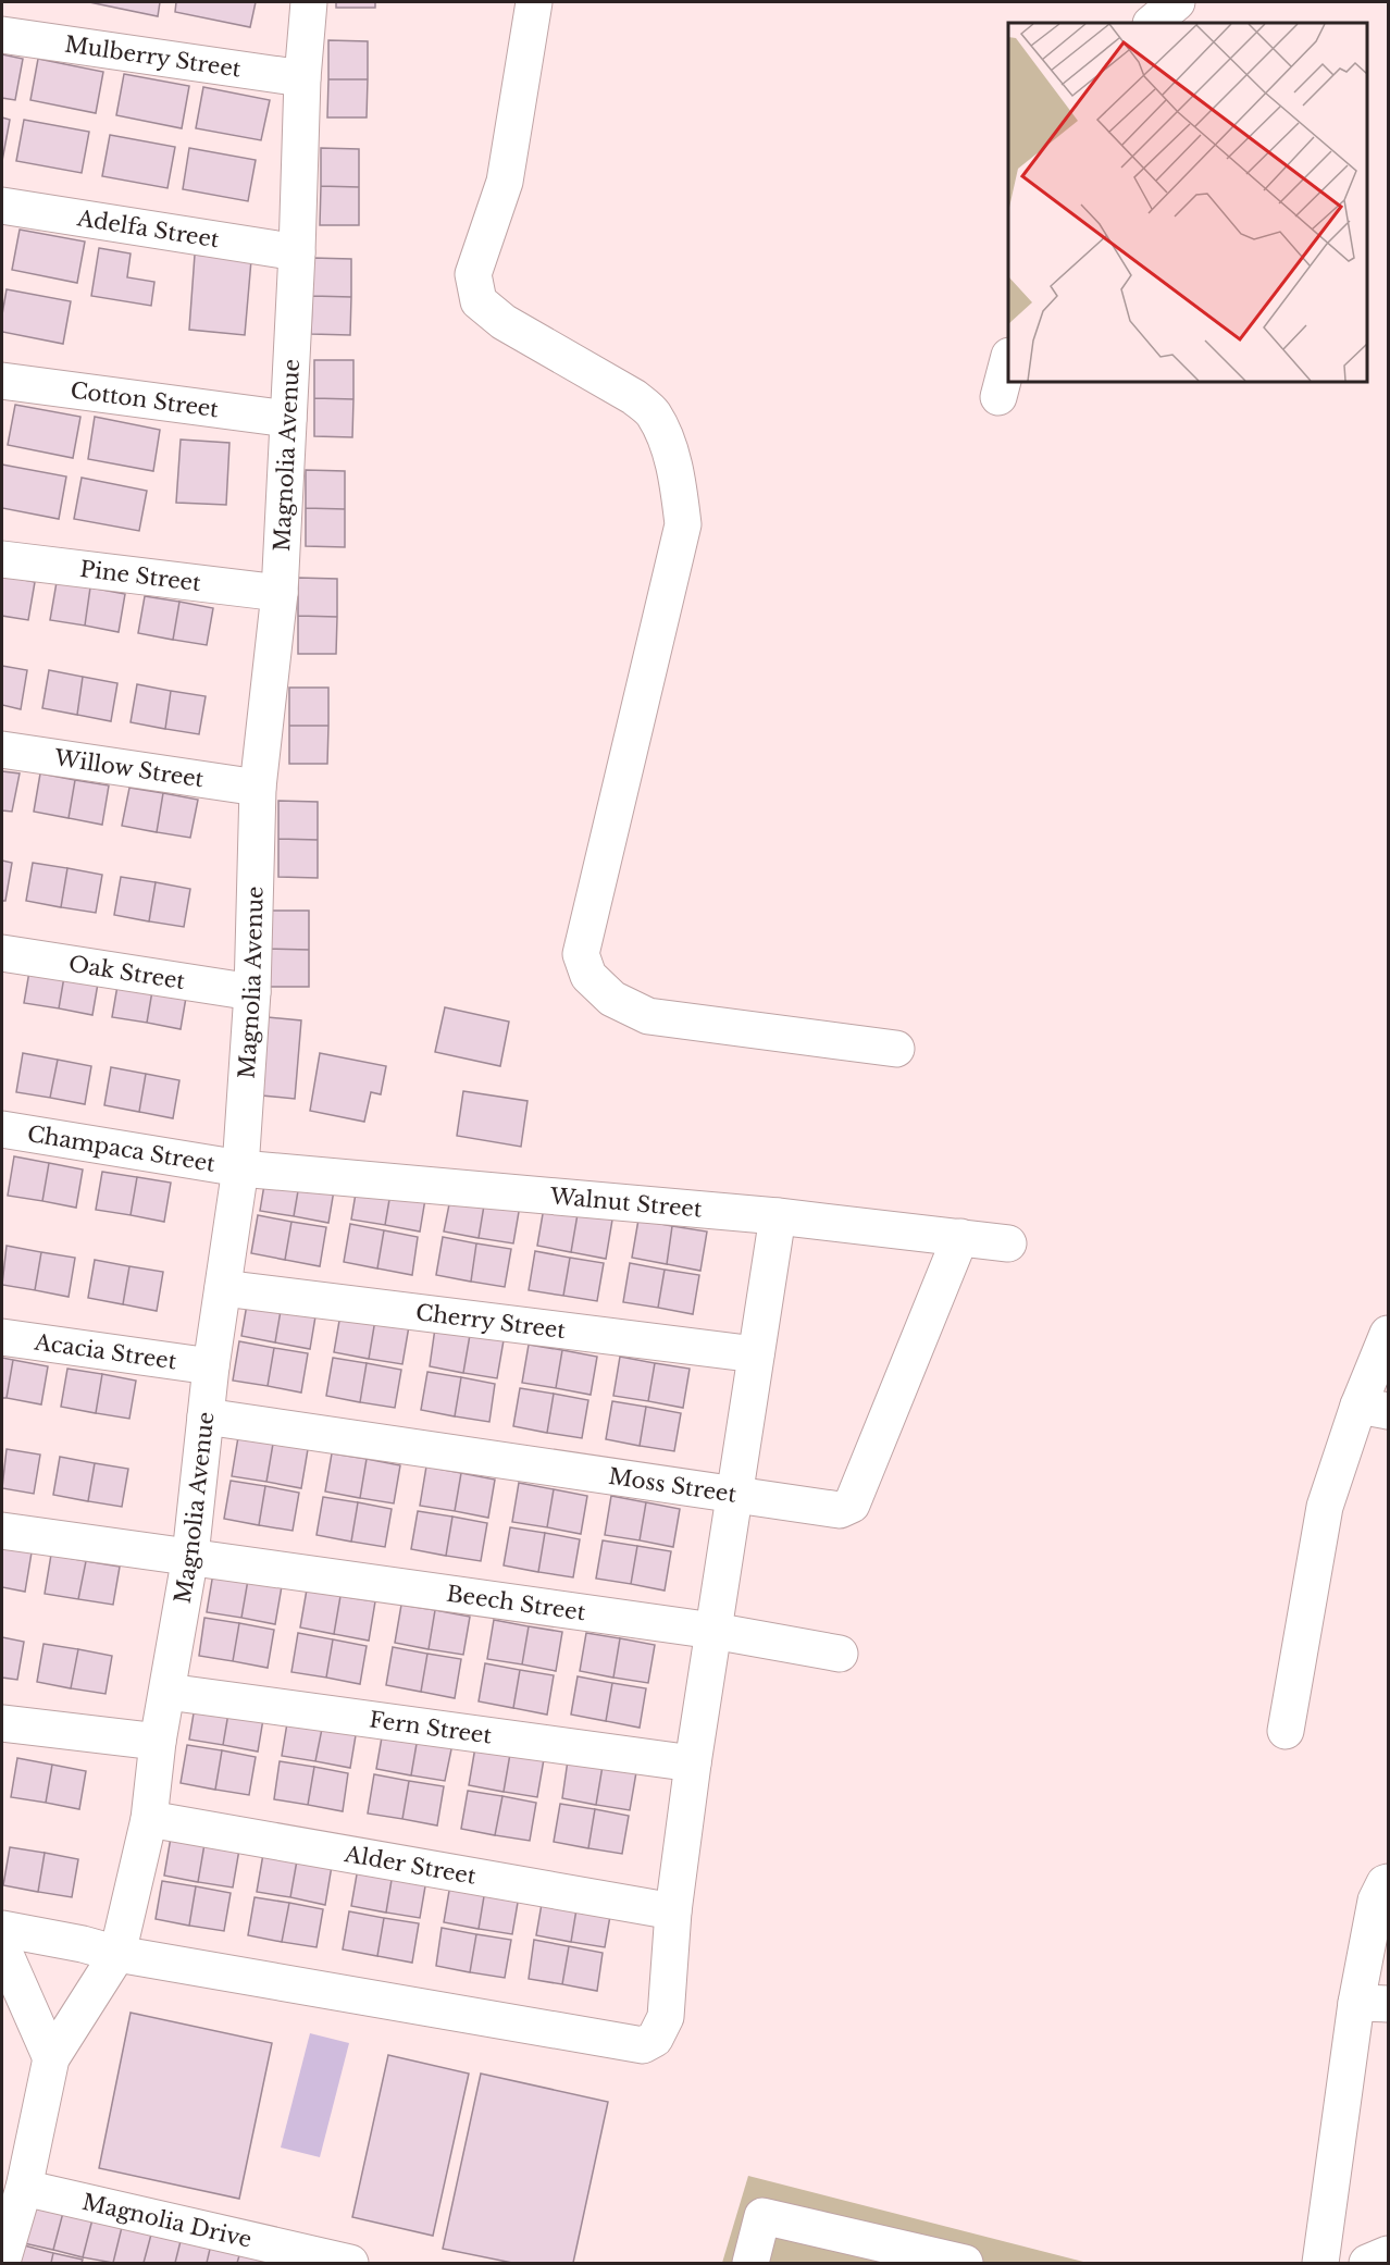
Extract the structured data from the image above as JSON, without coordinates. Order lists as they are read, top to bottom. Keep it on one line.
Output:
{"streets":{"street":["Mulberry Street","Adelfa Street","Cotton Street","Magnolia Avenue","Pine Street","Willow Street","Oak Street","Champaca Street","Walnut Street","Cherry Street","Acacia Street","Moss Street","Beech Street","Fern Street","Alder Street","Magnolia Drive"]},"crossings":[["Mulberry Street","Magnolia Avenue"],["Adelfa Street","Magnolia Avenue"],["Cotton Street","Magnolia Avenue"],["Magnolia Avenue","Pine Street"],["Magnolia Avenue","Willow Street"],["Magnolia Avenue","Oak Street"],["Magnolia Avenue","Champaca Street"],["Magnolia Avenue","Walnut Street"],["Magnolia Avenue","Cherry Street"],["Magnolia Avenue","Acacia Street"],["Magnolia Avenue","Moss Street"],["Magnolia Avenue","Beech Street"],["Magnolia Avenue","Fern Street"],["Magnolia Avenue","Alder Street"],["Champaca Street","Walnut Street"],["Walnut Street","Moss Street"]]}
